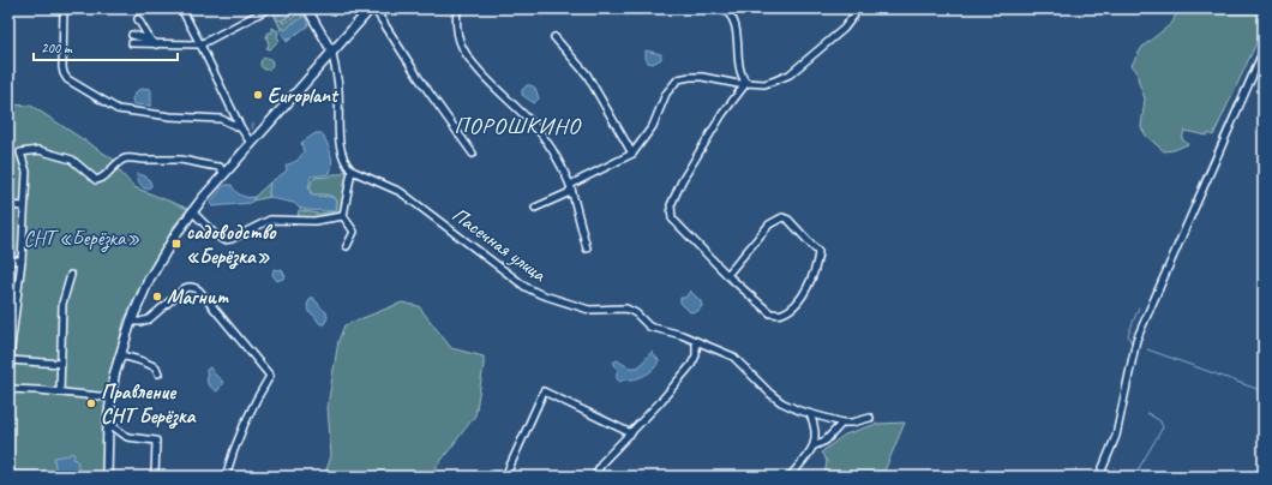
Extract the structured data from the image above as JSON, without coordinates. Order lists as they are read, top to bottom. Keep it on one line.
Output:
{"streets":{"street":["Пасечная улица"]},"districts":["ПОРОШКИНО"],"parks":["СНТ «Берёзка»"],"places":{"other":["Europlant","Магнит","Правление СНТ Берёзка"],"transit":["садоводство «Берёзка»"]},"scale_bar":"200 m"}
